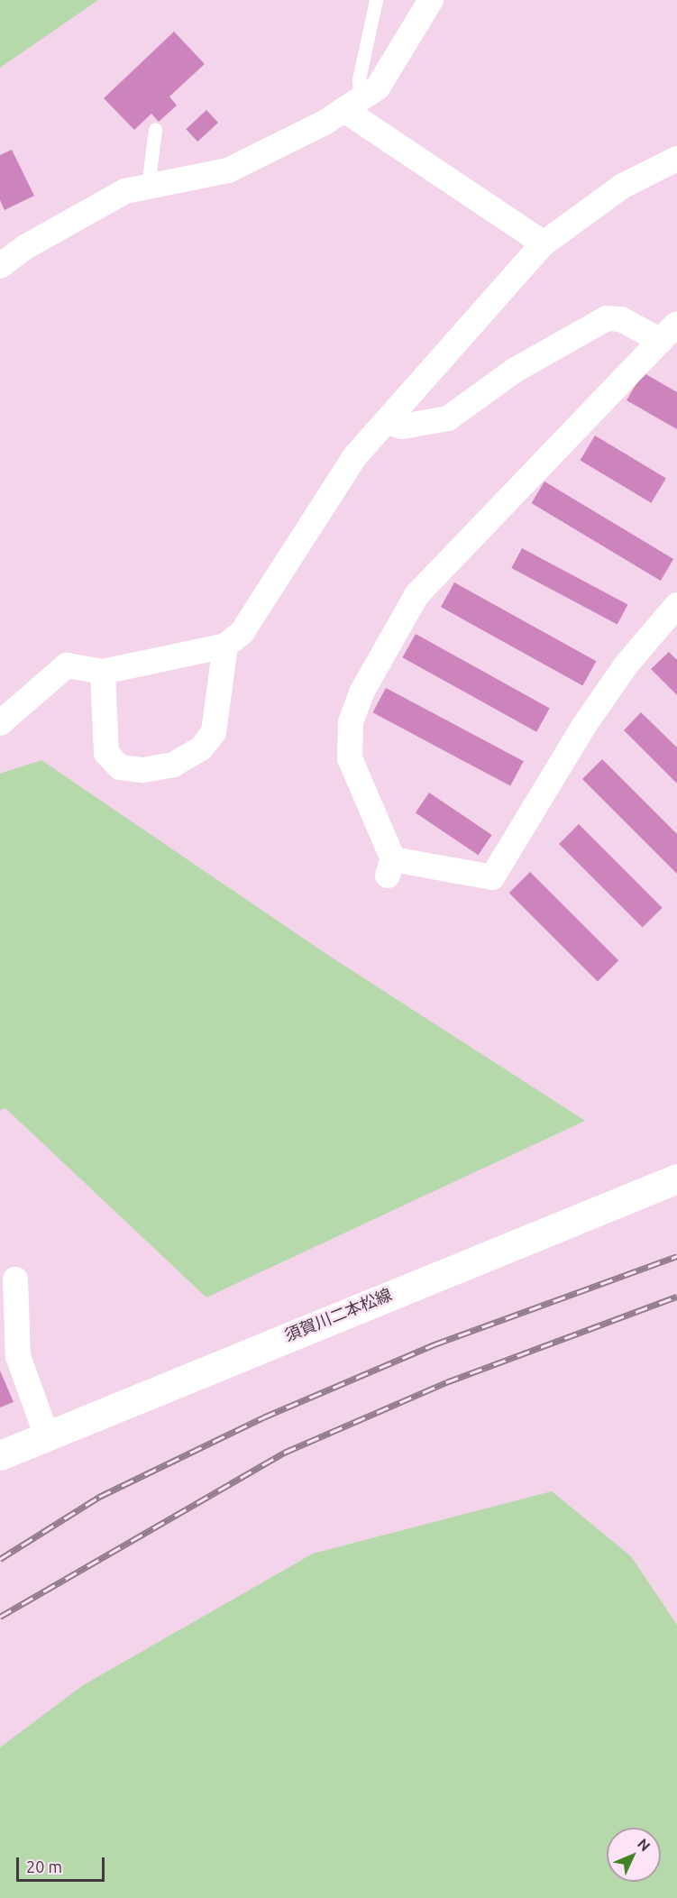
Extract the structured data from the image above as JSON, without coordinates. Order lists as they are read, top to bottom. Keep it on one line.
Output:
{"streets":{"main road":["須賀川二本松線"]},"scale_bar":"20 m","north":"top right"}
